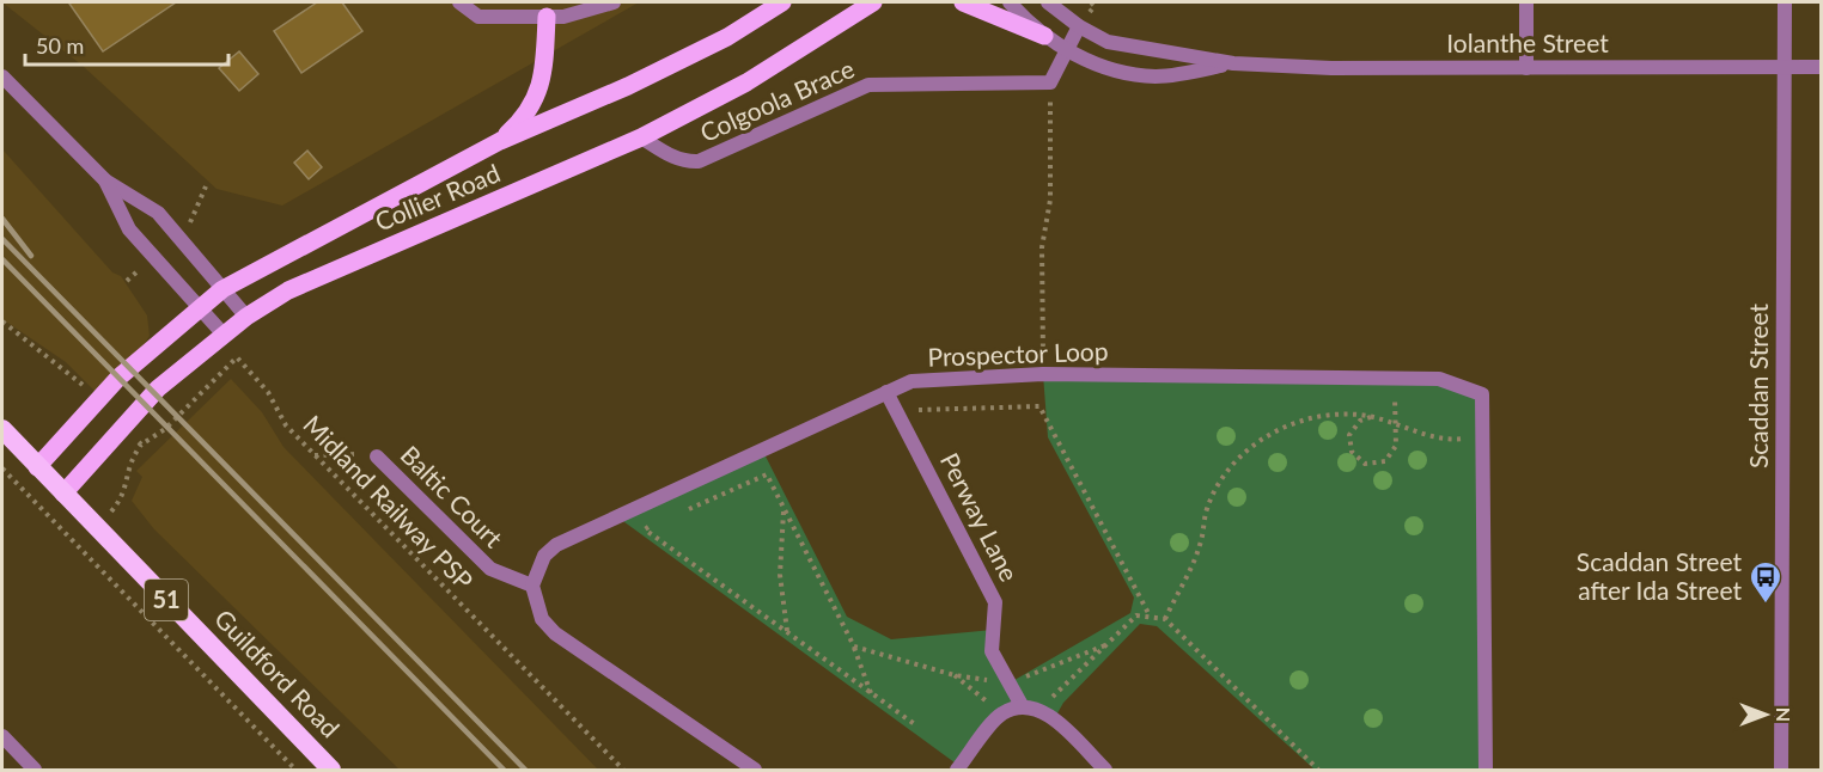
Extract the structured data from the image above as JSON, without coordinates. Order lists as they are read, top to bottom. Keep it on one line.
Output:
{"streets":{"highway":["51","Guildford Road"],"main road":["Collier Road"],"street":["Iolanthe Street","Colgoola Brace","Prospector Loop","Scaddan Street","Baltic Court","Perway Lane"],"path":["Midland Railway PSP"]},"crossings":[["Iolanthe Street","Scaddan Street"],["Colgoola Brace","Collier Road"],["Collier Road","Guildford Road"],["Prospector Loop","Baltic Court"],["Prospector Loop","Perway Lane"]],"places":{"bus stop":["Scaddan Street after Ida Street"]},"scale_bar":"50 m","north":"right"}
